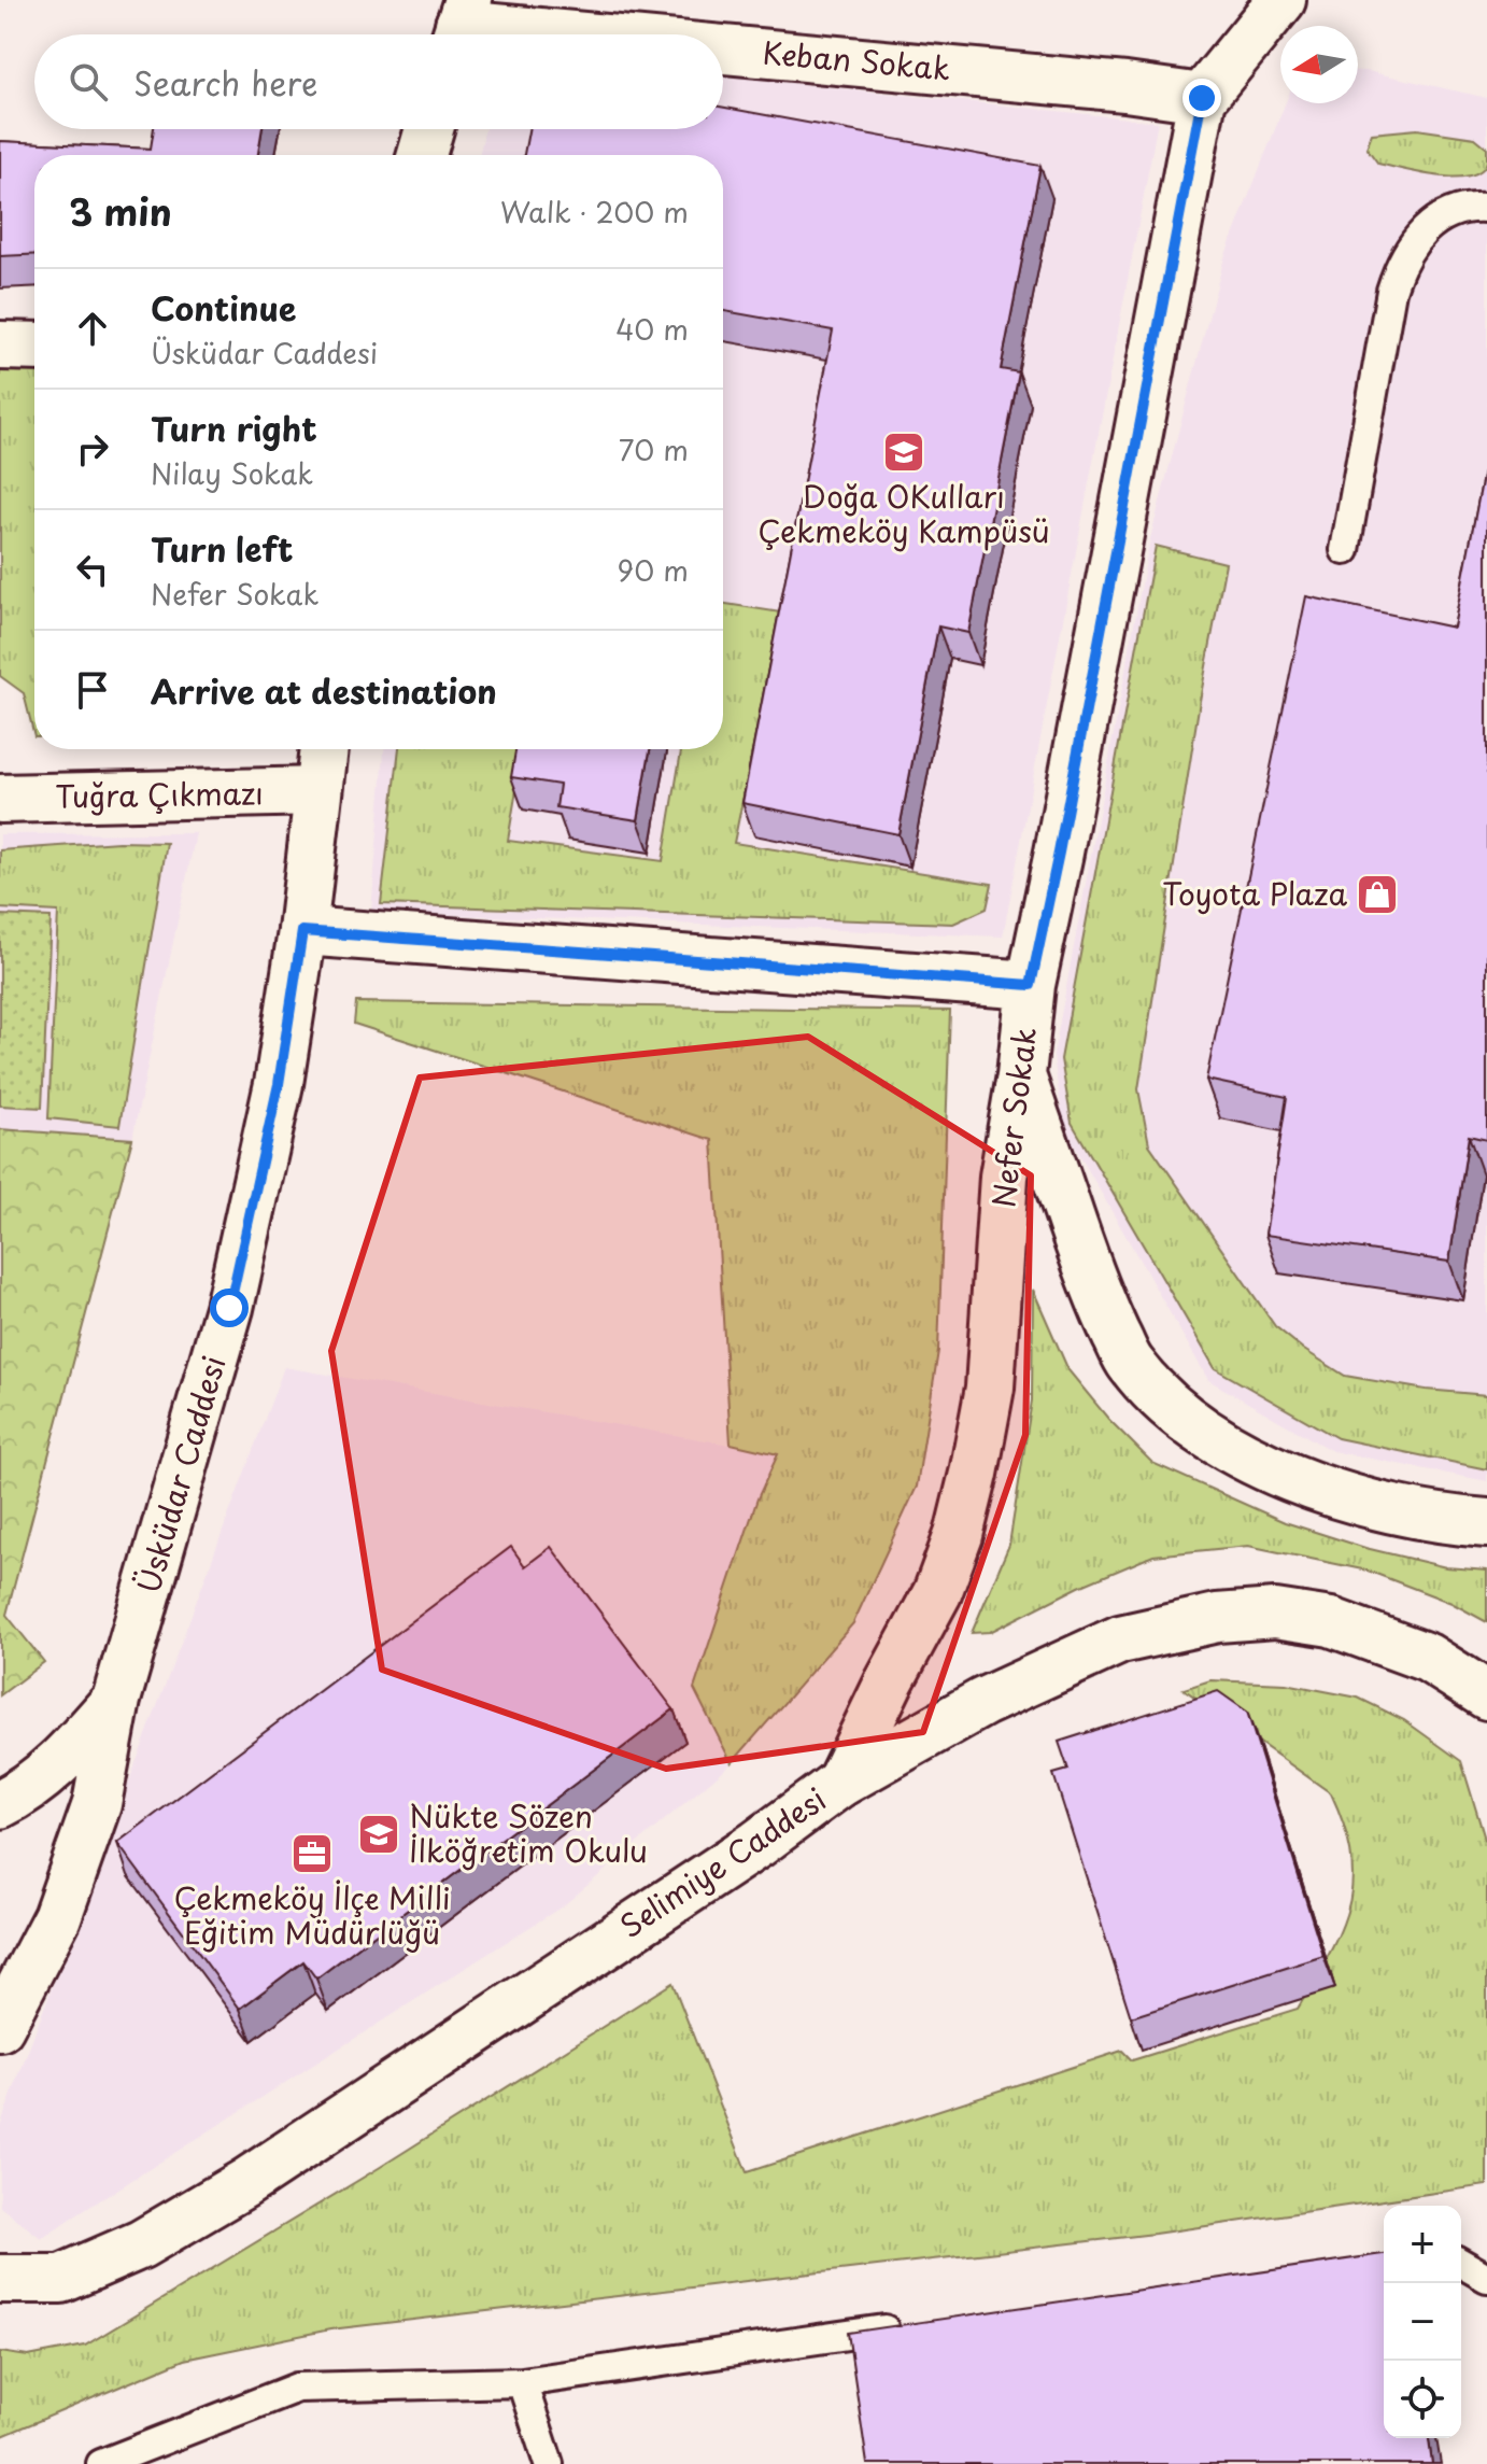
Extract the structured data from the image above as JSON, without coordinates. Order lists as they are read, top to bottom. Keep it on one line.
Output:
{"streets":{"street":["Keban Sokak","Tuğra Çıkmazı","Nefer Sokak","Üsküdar Caddesi","Selimiye Caddesi"]},"crossings":[["Keban Sokak","Nefer Sokak"],["Tuğra Çıkmazı","Üsküdar Caddesi"],["Nefer Sokak","Selimiye Caddesi"]],"places":{"school or university":["Doğa OKulları Çekmeköy Kampüsü","Nükte Sözen İlköğretim Okulu"],"shop":["Toyota Plaza"],"office":["Çekmeköy İlçe Milli Eğitim Müdürlüğü"]},"north":"left","page":{"search":"Search here","heading":["3 min","Walk · 200 m"],"list":[["Continue","Üsküdar Caddesi","40 m"],["Turn right","Nilay Sokak","70 m"],["Turn left","Nefer Sokak","90 m"],"Arrive at destination"],"map_buttons":["+","−"]}}
